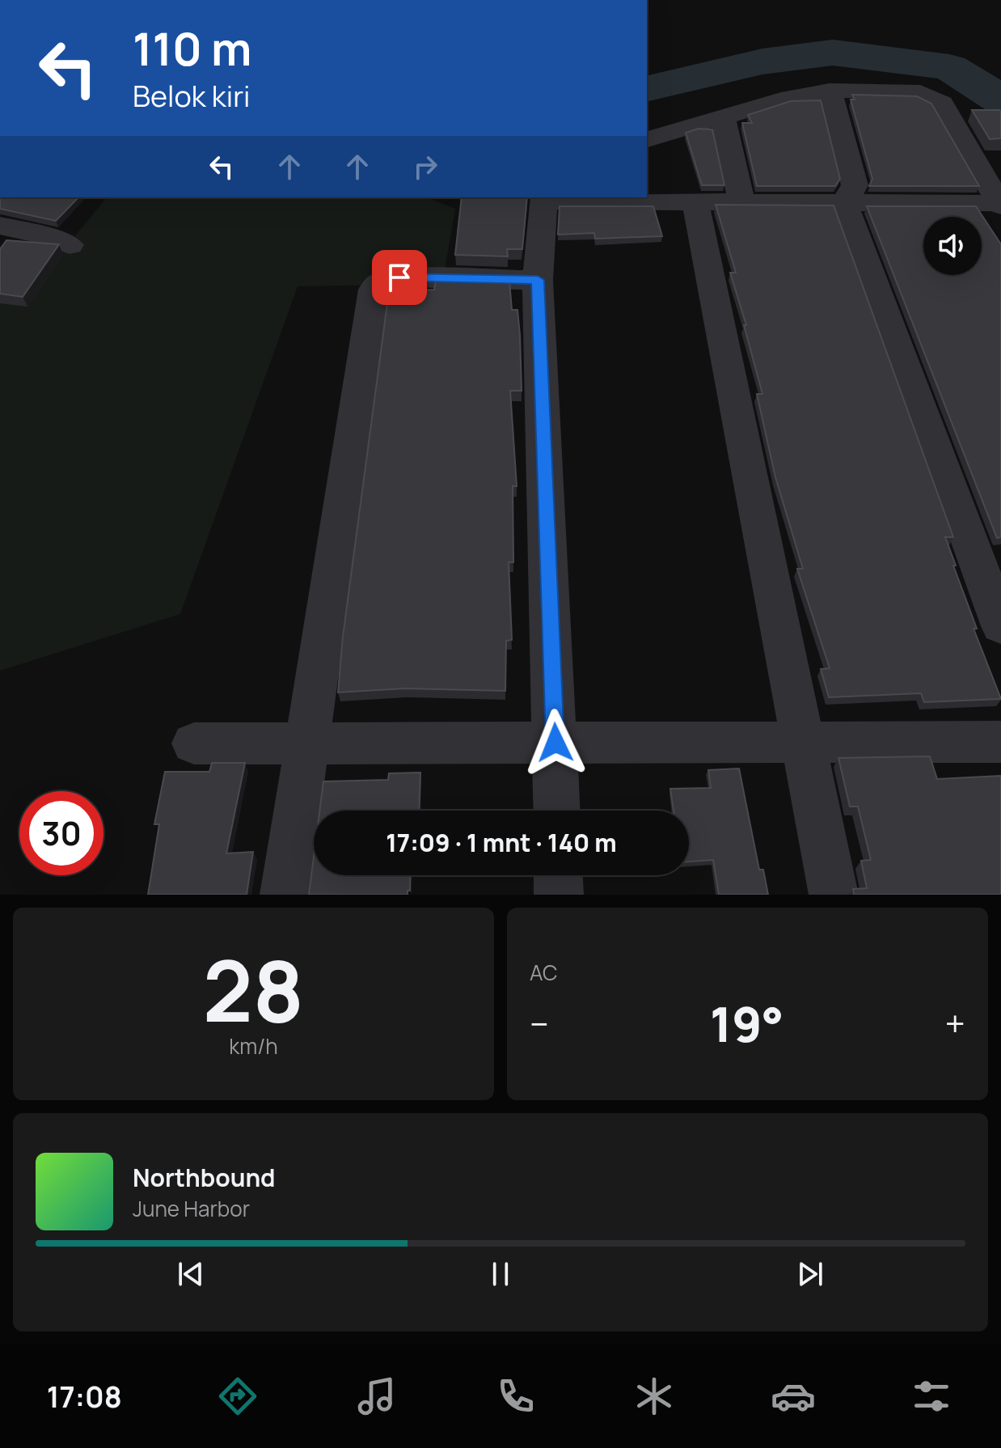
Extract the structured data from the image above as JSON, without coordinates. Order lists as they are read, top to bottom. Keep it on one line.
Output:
{"page":{"turn":["110 m","Belok kiri"],"limit":"30","trip":"17:09 · 1 mnt · 140 m","tile":[["28","km/h"],"AC"],"heat":["−","19°","+"],"song":["Northbound","June Harbor"],"tabs":"17:08"}}
